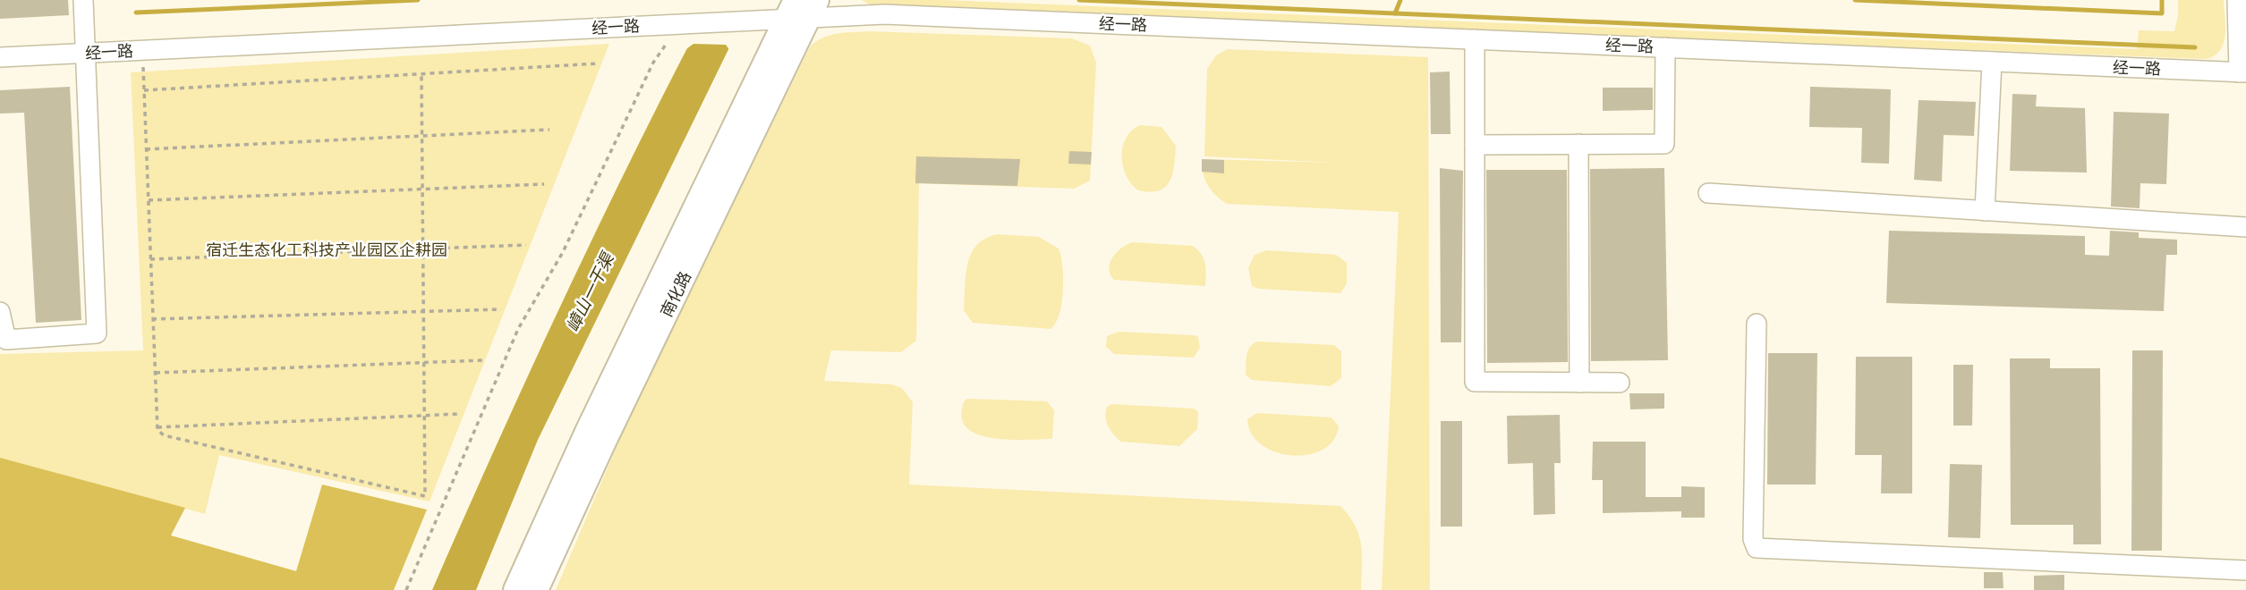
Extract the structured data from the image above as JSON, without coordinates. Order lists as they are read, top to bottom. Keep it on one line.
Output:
{"streets":{"main road":["南化路"],"street":["经一路"]},"crossings":[["经一路","南化路"]],"water":["嶂山一干渠"],"parks":["宿迁生态化工科技产业园区企耕园"]}
